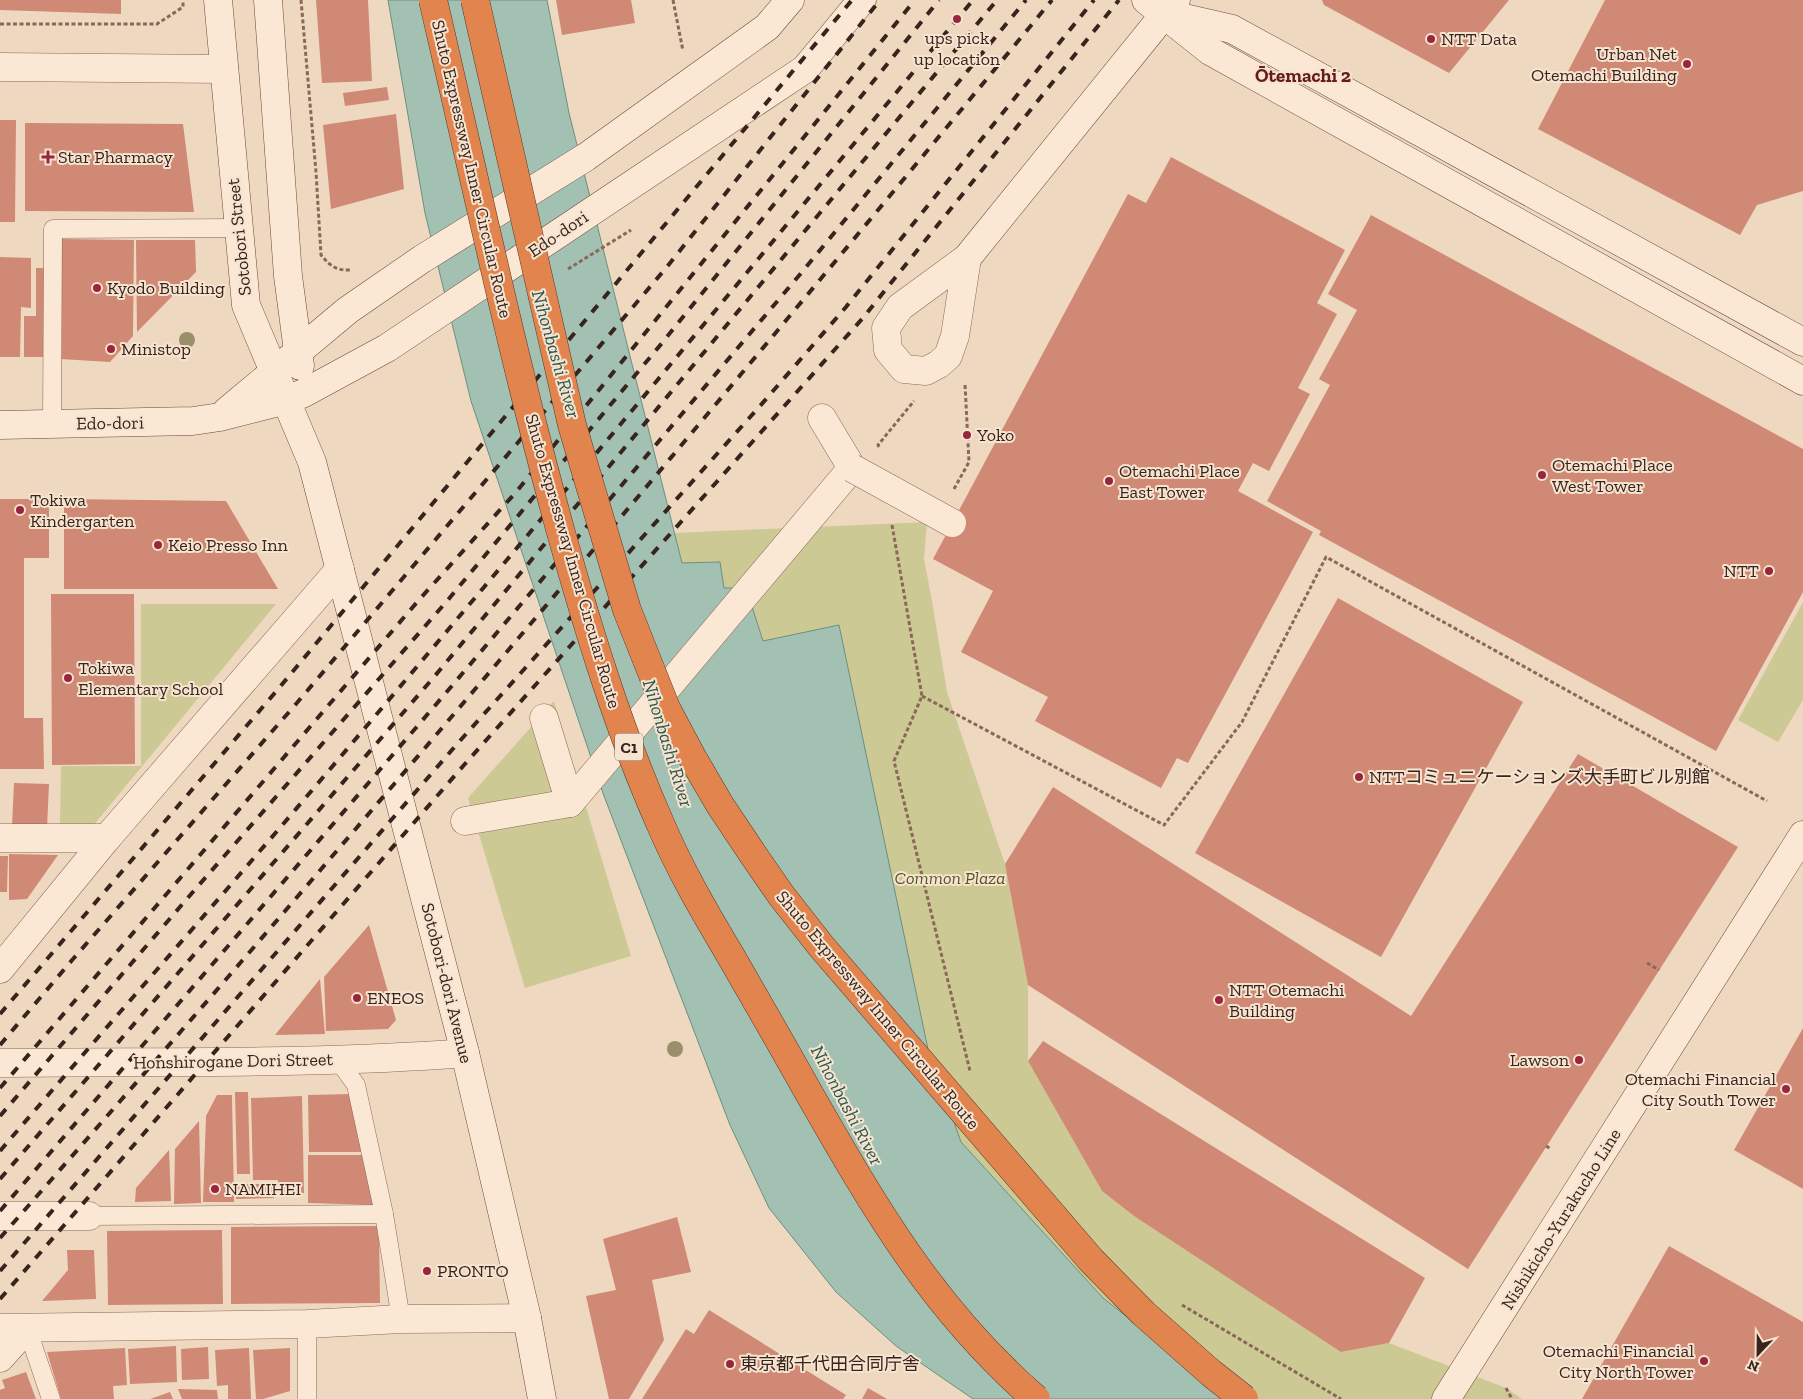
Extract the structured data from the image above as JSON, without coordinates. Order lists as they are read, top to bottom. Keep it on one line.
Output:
{"streets":{"highway":["Shuto Expressway Inner Circular Route","C1"],"street":["Edo-dori","Sotobori Street","Sotobori-dori Avenue","Honshirogane Dori Street","Nishikicho-Yurakucho Line"]},"crossings":[["Edo-dori","Sotobori Street"],["Sotobori Street","Sotobori-dori Avenue"],["Sotobori-dori Avenue","Honshirogane Dori Street"]],"districts":["Ōtemachi 2"],"water":["Nihonbashi River"],"parks":["Common Plaza"],"places":{"other":["ups pick up location","NTT Data","Urban Net Otemachi Building","Kyodo Building","Ministop","Yoko","Otemachi Place West Tower","Otemachi Place East Tower","Tokiwa Kindergarten","Keio Presso Inn","NTT","Tokiwa Elementary School","NTTコミュニケーションズ大手町ビル別館","ENEOS","NTT Otemachi Building","Lawson","Otemachi Financial City South Tower","NAMIHEI","PRONTO","Otemachi Financial City North Tower","東京都千代田合同庁舎"],"health":["Star Pharmacy"]},"north":"bottom"}
